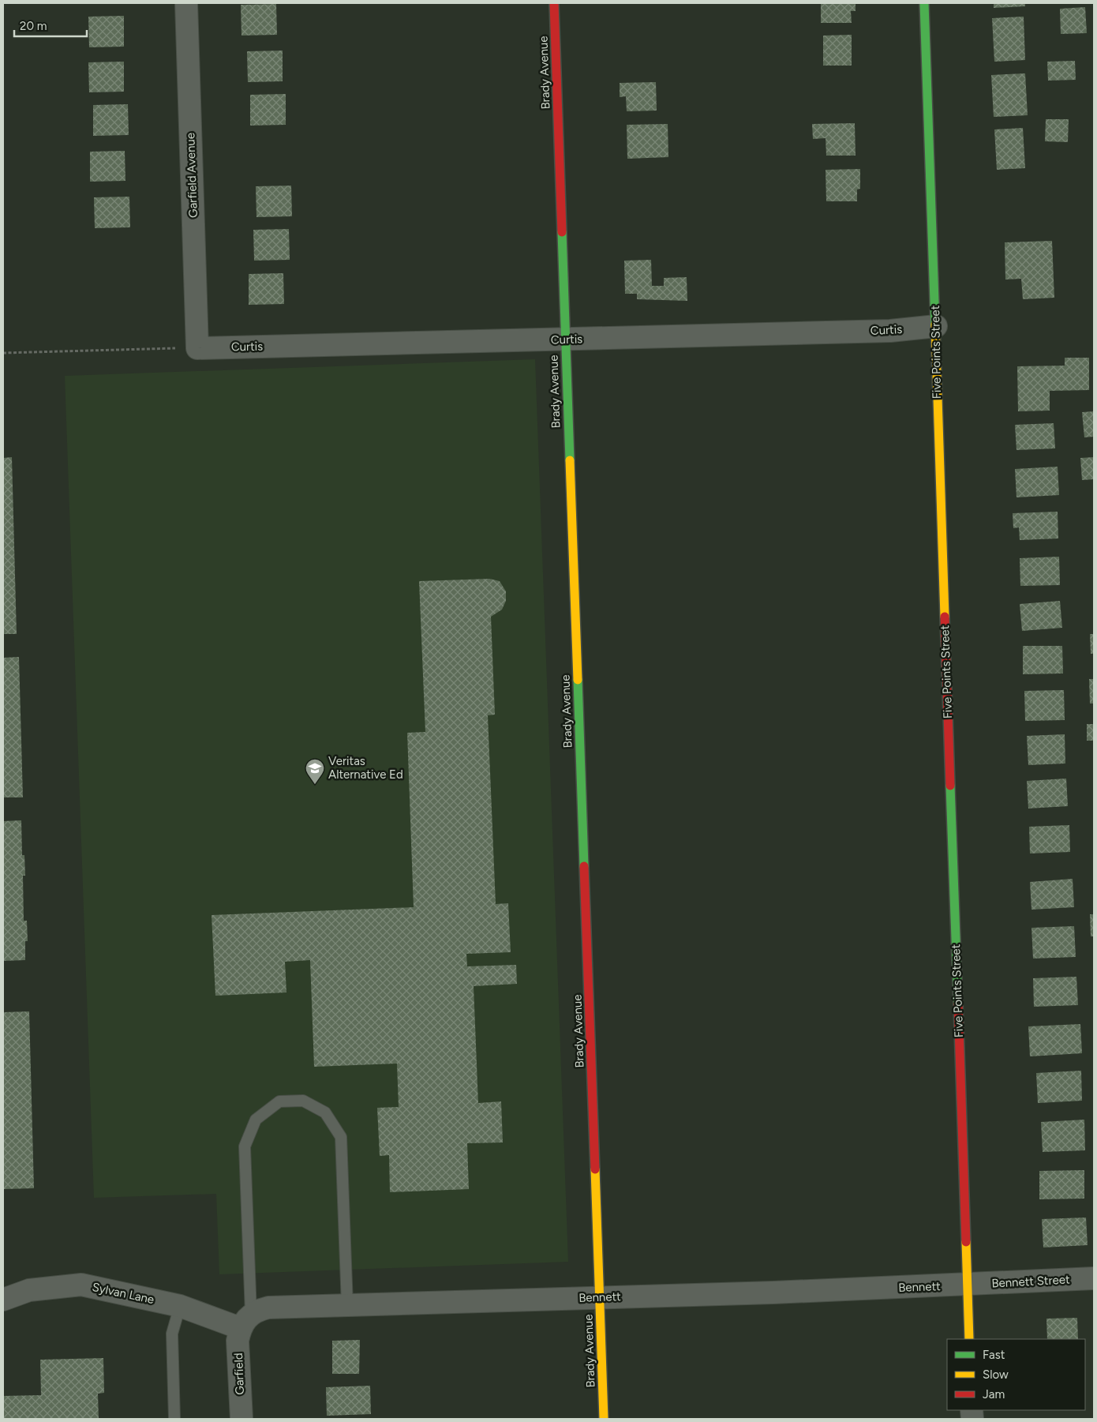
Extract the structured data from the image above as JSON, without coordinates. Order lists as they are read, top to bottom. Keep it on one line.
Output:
{"streets":{"street":["Brady Avenue","Garfield Avenue","Curtis","Five Points Street","Bennett Street","Bennett","Sylvan Lane","Garfield"]},"crossings":[["Brady Avenue","Curtis"],["Brady Avenue","Bennett"],["Garfield Avenue","Curtis"],["Curtis","Five Points Street"],["Five Points Street","Bennett Street"],["Five Points Street","Bennett"],["Bennett Street","Bennett"],["Bennett","Sylvan Lane"],["Bennett","Garfield"],["Sylvan Lane","Garfield"]],"places":{"school or university":["Veritas Alternative Ed"]},"legend":["Fast","Slow","Jam"],"scale_bar":"20 m"}
